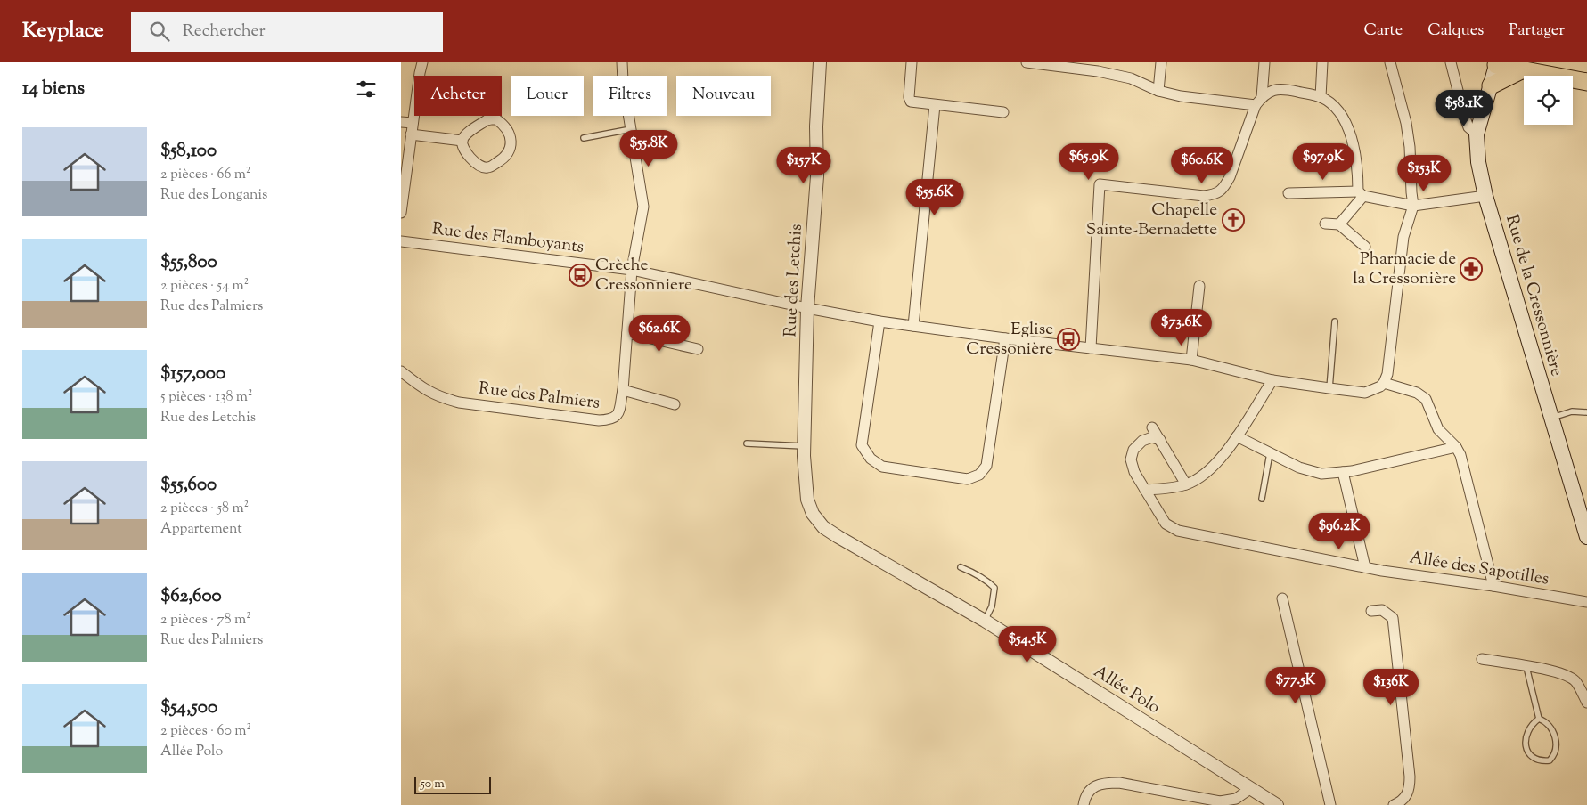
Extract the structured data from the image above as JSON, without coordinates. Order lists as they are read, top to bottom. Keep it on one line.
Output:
{"streets":{"main road":["Rue de la Cressonnière"],"street":["Rue des Flamboyants","Rue des Letchis","Rue des Palmiers","Allée des Sapotilles","Allée Polo"]},"crossings":[["Rue des Flamboyants","Rue des Letchis"],["Rue des Flamboyants","Rue des Palmiers"],["Rue des Letchis","Allée Polo"]],"places":{"church":["Chapelle Sainte-Bernadette"],"pharmacy":["Pharmacie de la Cressonière"],"bus stop":["Crèche Cressonniere","Eglise Cressonière"]},"scale_bar":"50 m","page":{"header":"Keyplace","search":"Rechercher","nav":["Carte","Calques","Partager"],"heading":"14 biens","chip":["Acheter","Louer","Filtres","Nouveau"],"price":["$58.1K","$55.8K","$65.9K","$97.9K","$157K","$60.6K","$153K","$55.6K","$73.6K","$62.6K","$96.2K","$54.5K","$77.5K","$136K"],"list":[{"name":"$58,100","note":"2 pièces · 66 m² · Rue des Longanis"},{"name":"$55,800","note":"2 pièces · 54 m² · Rue des Palmiers"},{"name":"$157,000","note":"5 pièces · 138 m² · Rue des Letchis"},{"name":"$55,600","note":"2 pièces · 58 m² · Appartement"},{"name":"$62,600","note":"2 pièces · 78 m² · Rue des Palmiers"},{"name":"$54,500","note":"2 pièces · 60 m² · Allée Polo"}],"scale":"50 m"}}
